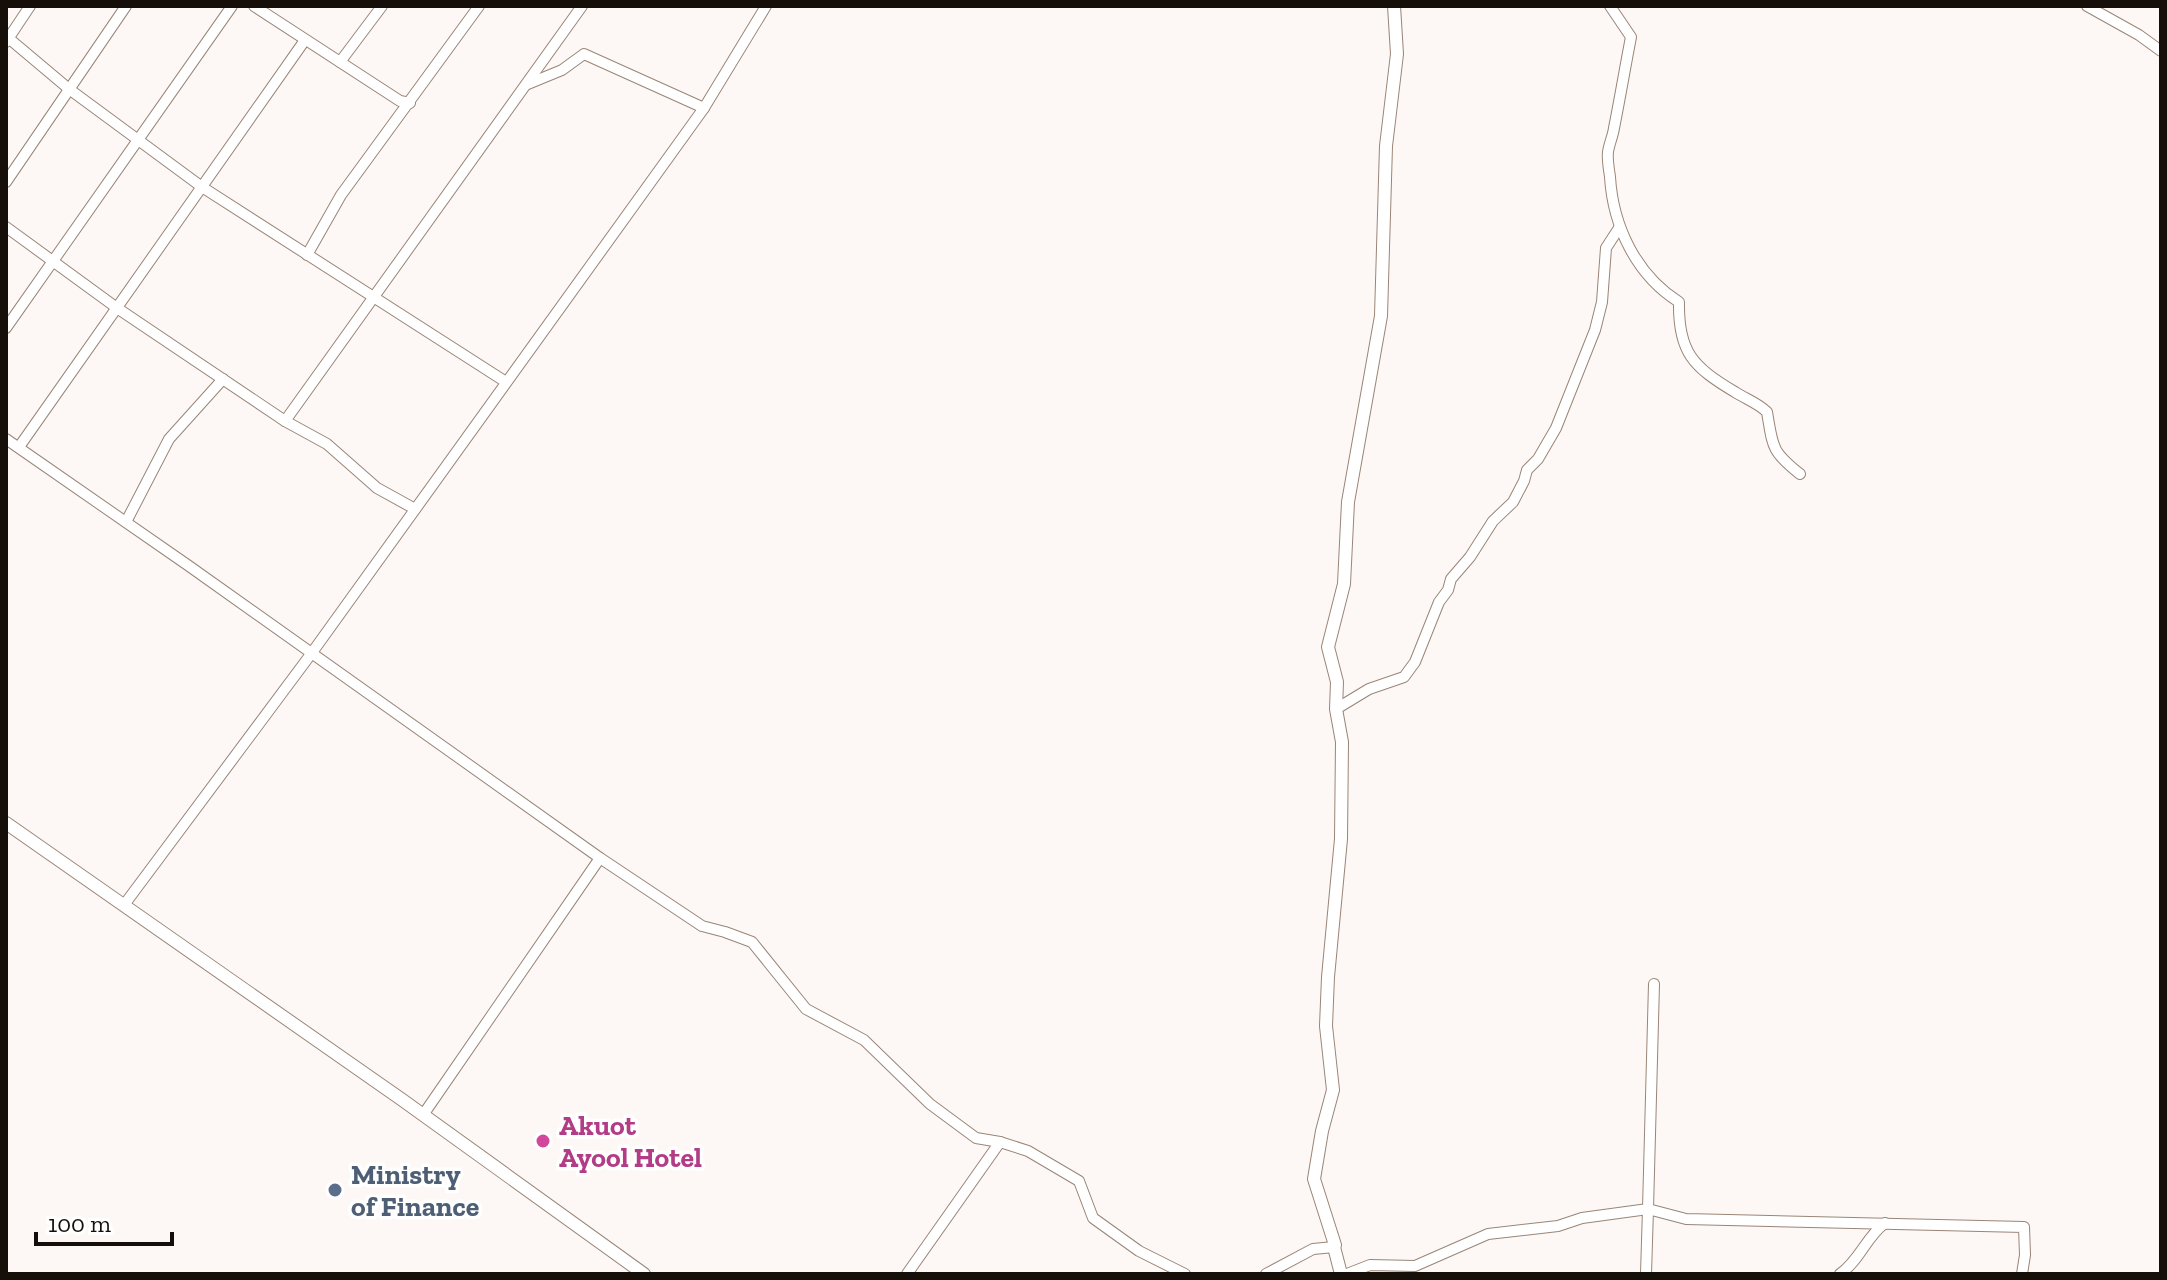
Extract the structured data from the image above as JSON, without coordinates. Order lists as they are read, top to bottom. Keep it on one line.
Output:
{"places":["Akuot Ayool Hotel","Ministry of Finance"],"scale_bar":"100 m"}
